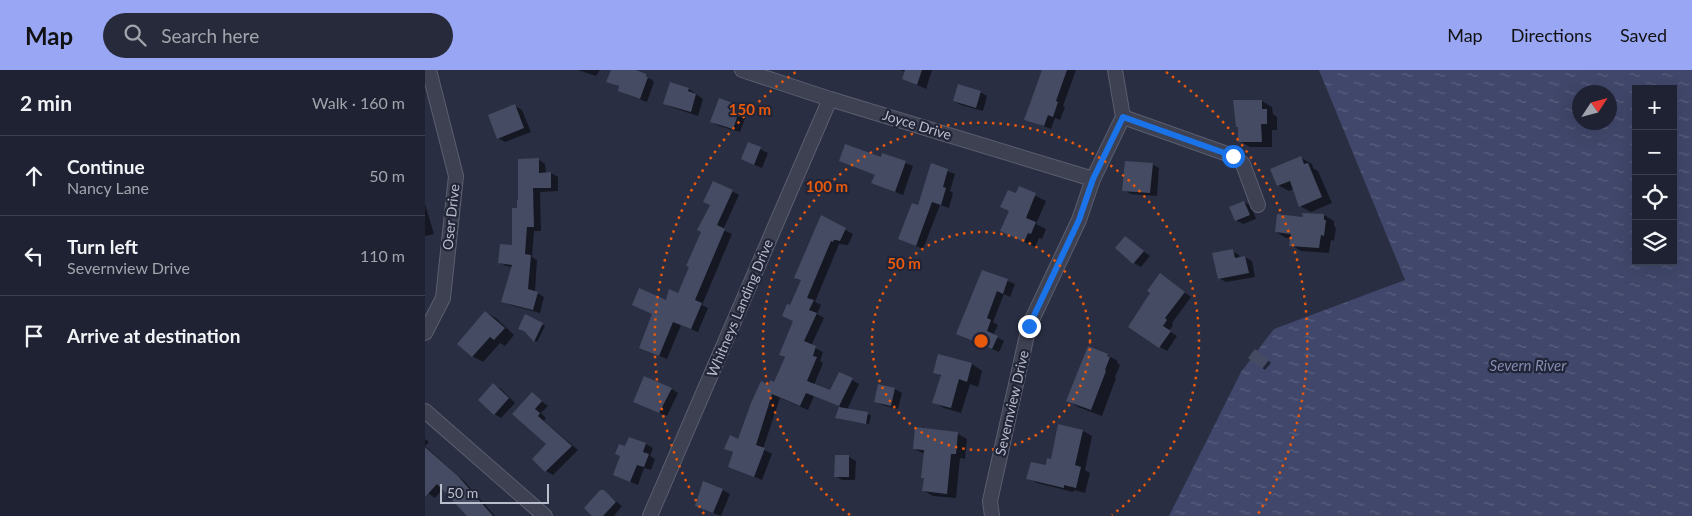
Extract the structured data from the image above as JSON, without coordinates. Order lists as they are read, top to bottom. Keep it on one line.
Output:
{"streets":{"street":["Joyce Drive","Oser Drive","Whitneys Landing Drive","Severnview Drive"]},"crossings":[["Joyce Drive","Whitneys Landing Drive"],["Joyce Drive","Severnview Drive"]],"water":["Severn River"],"scale_bar":"50 m","north":"top right","page":{"header":"Map","search":"Search here","nav":["Map","Directions","Saved"],"heading":["2 min","Walk · 160 m"],"map_buttons":["+","−"],"list":[["Continue","Nancy Lane","50 m"],["Turn left","Severnview Drive","110 m"],"Arrive at destination"],"scale":"50 m"},"rings":["150 m","100 m","50 m"]}
